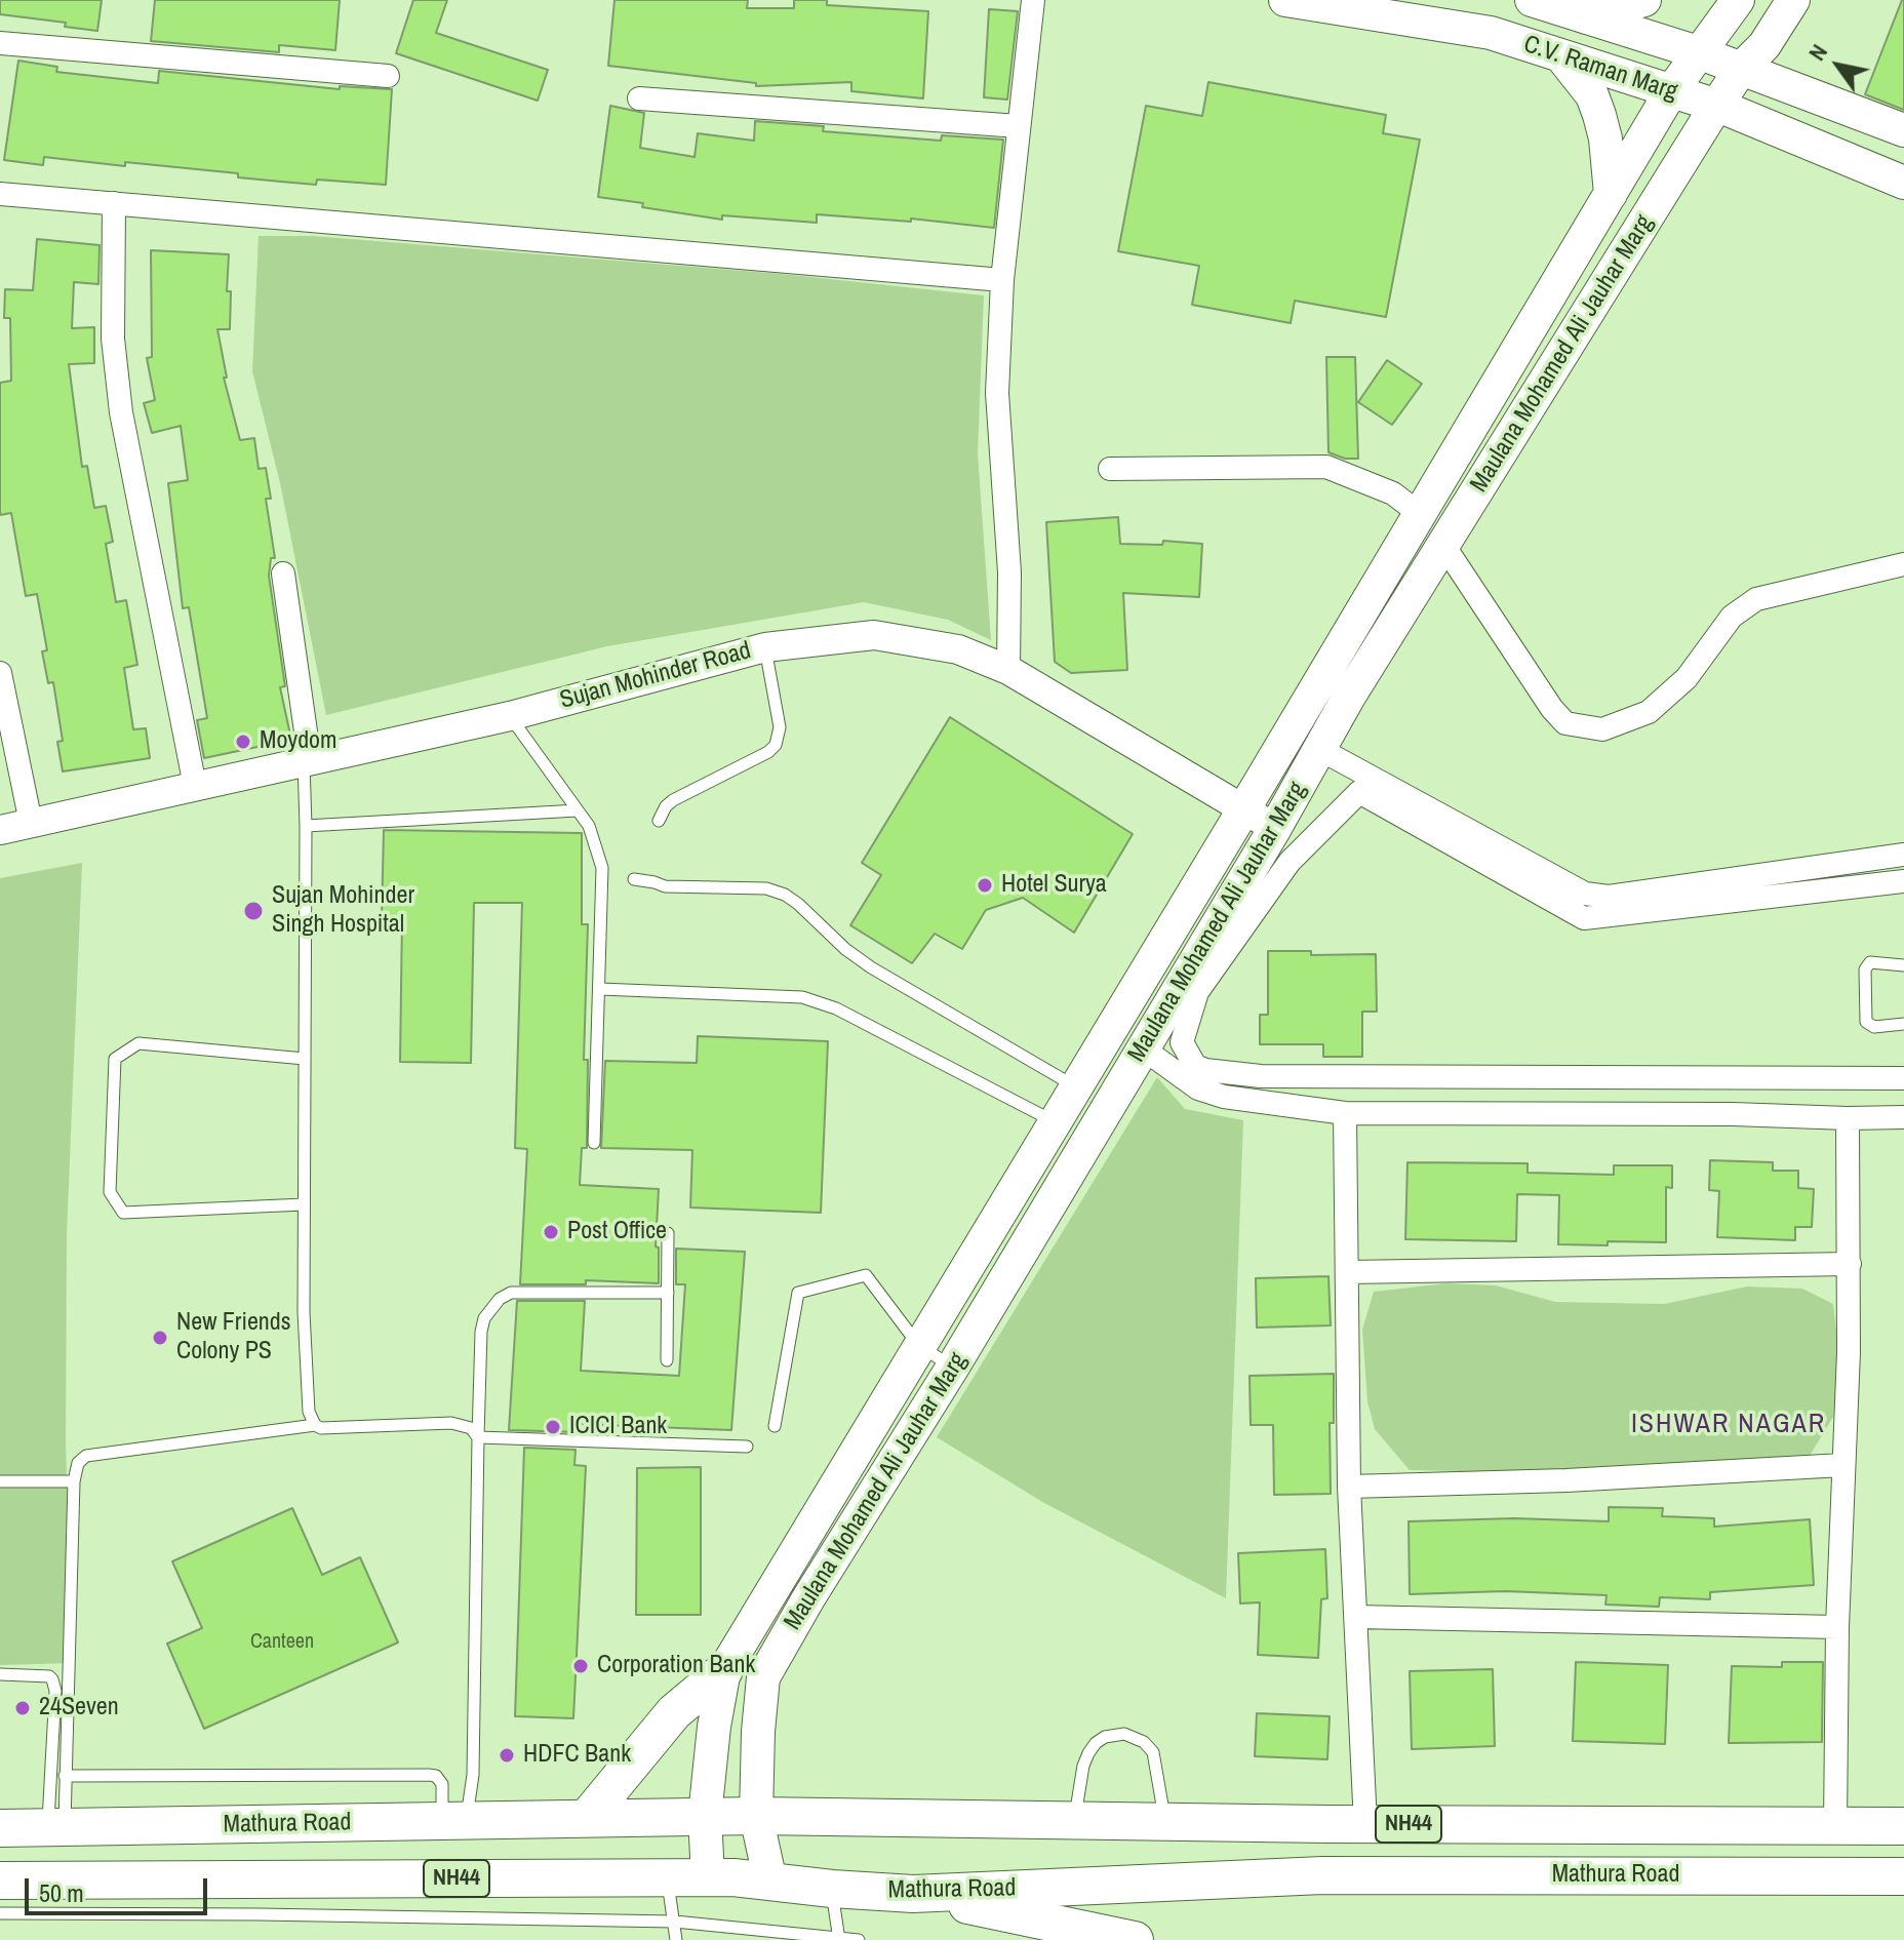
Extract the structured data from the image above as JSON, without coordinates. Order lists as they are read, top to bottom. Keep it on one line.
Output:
{"streets":{"main road":["C.V. Raman Marg","Maulana Mohamed Ali Jauhar Marg","Mathura Road","NH44"],"street":["Sujan Mohinder Road"]},"crossings":[["C.V. Raman Marg","Maulana Mohamed Ali Jauhar Marg"],["Maulana Mohamed Ali Jauhar Marg","Sujan Mohinder Road"],["Maulana Mohamed Ali Jauhar Marg","Mathura Road"]],"districts":["ISHWAR NAGAR"],"places":["Moydom","Hotel Surya","Sujan Mohinder Singh Hospital","Post Office","New Friends Colony PS","ICICI Bank","Corporation Bank","24Seven","HDFC Bank"],"house_numbers":["Canteen"],"scale_bar":"50 m","north":"top left"}
